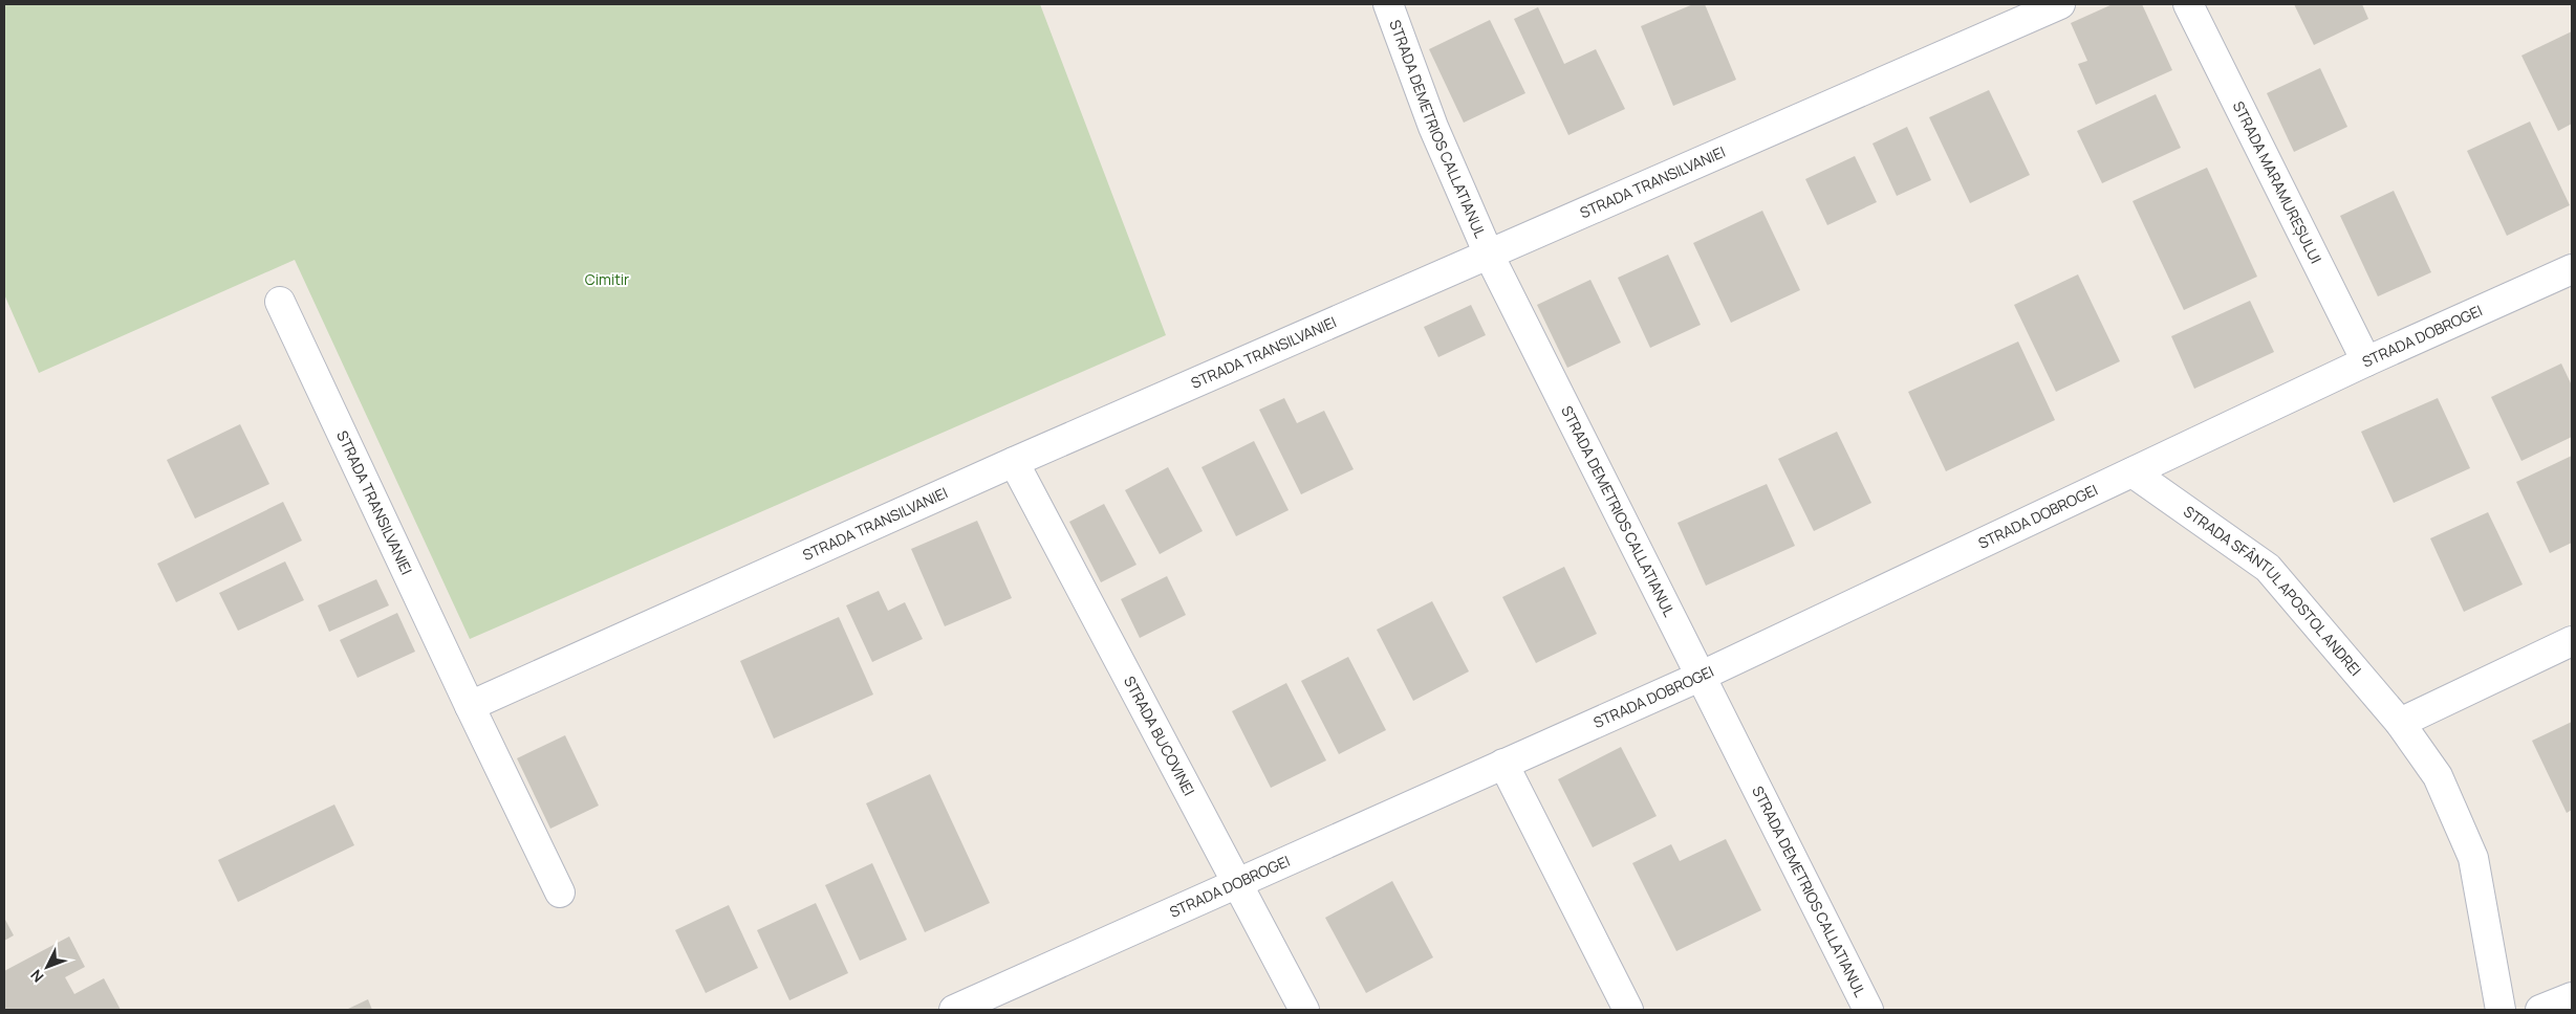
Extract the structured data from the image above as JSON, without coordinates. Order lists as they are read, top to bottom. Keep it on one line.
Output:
{"streets":{"street":["STRADA DEMETRIOS CALLATIANUL","STRADA TRANSILVANIEI","STRADA MARAMUREȘULUI","STRADA DOBROGEI","STRADA SFÂNTUL APOSTOL ANDREI","STRADA BUCOVINEI"]},"crossings":[["STRADA DEMETRIOS CALLATIANUL","STRADA TRANSILVANIEI"],["STRADA DEMETRIOS CALLATIANUL","STRADA DOBROGEI"],["STRADA TRANSILVANIEI","STRADA BUCOVINEI"],["STRADA MARAMUREȘULUI","STRADA DOBROGEI"],["STRADA DOBROGEI","STRADA SFÂNTUL APOSTOL ANDREI"],["STRADA DOBROGEI","STRADA BUCOVINEI"]],"parks":["Cimitir"],"north":"bottom left"}
